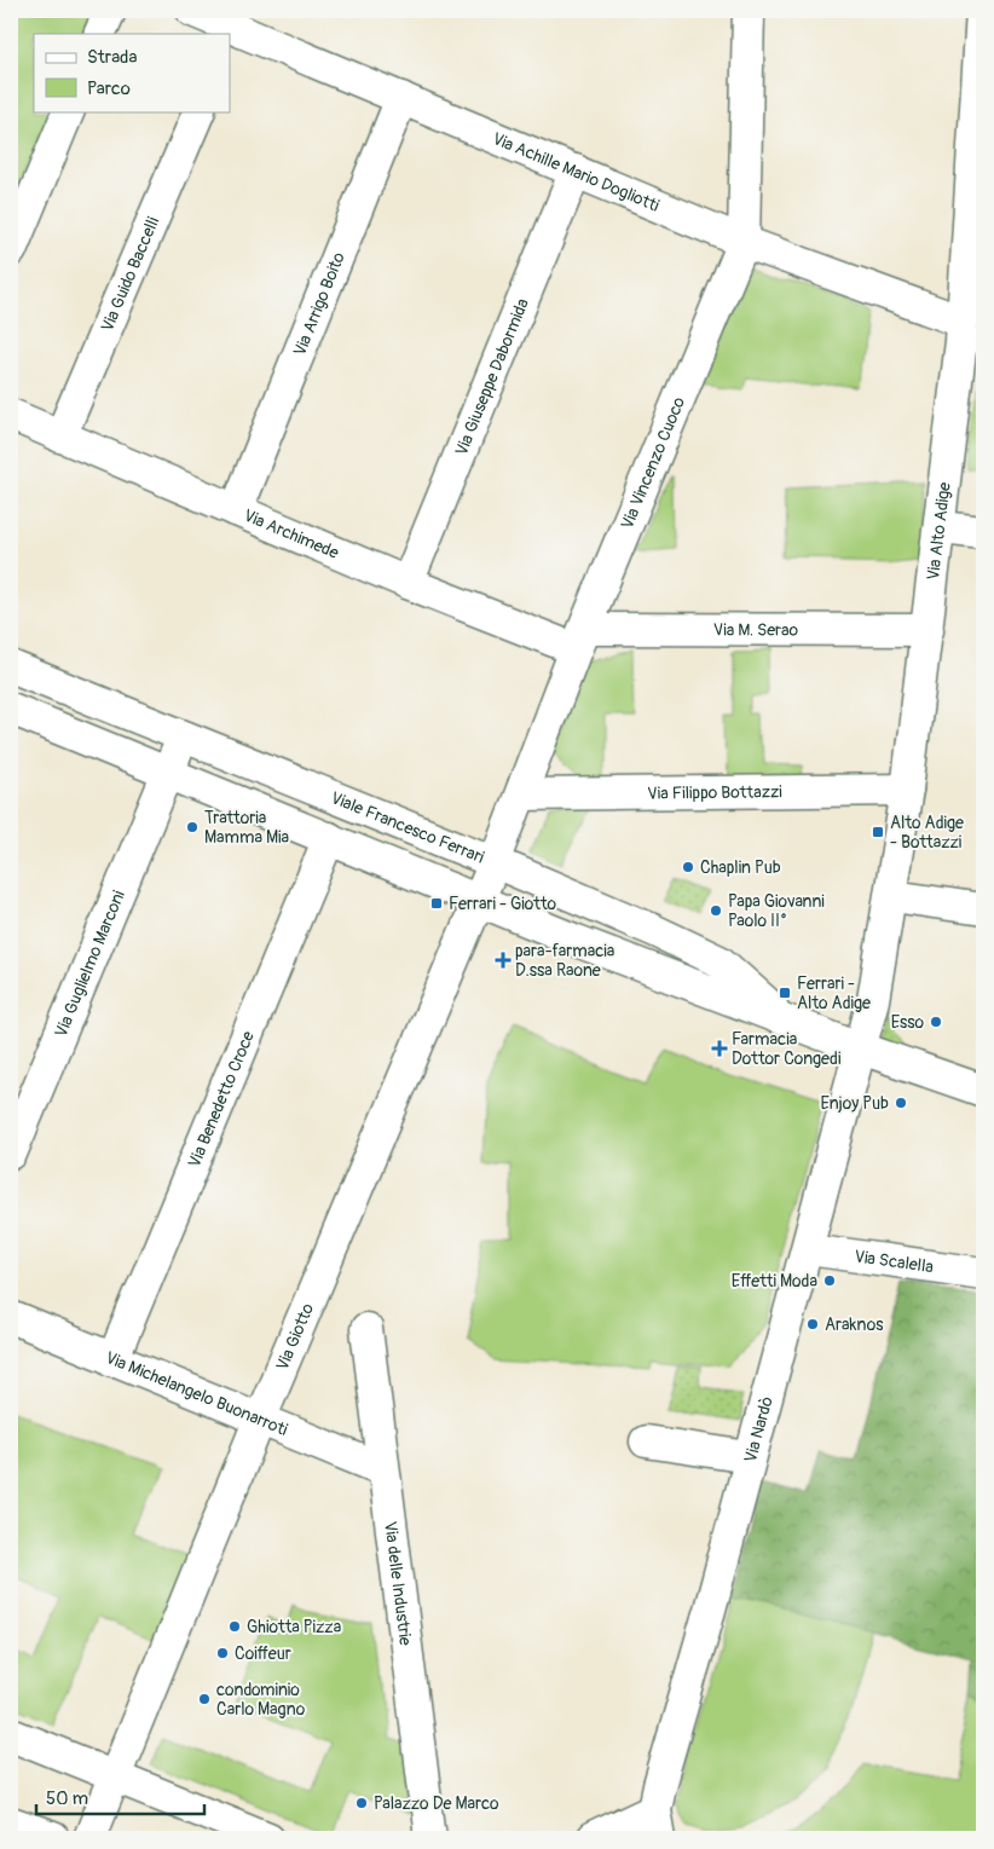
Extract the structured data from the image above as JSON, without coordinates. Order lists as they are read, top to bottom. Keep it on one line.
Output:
{"streets":{"street":["Via Achille Mario Dogliotti","Via Guido Baccelli","Via Arrigo Boito","Via Giuseppe Dabormida","Via Vincenzo Cuoco","Via Alto Adige","Via Archimede","Via M. Serao","Via Filippo Bottazzi","Viale Francesco Ferrari","Via Guglielmo Marconi","Via Benedetto Croce","Via Scalella","Via Giotto","Via Michelangelo Buonarroti","Via Nardò","Via delle Industrie"]},"crossings":[["Via Achille Mario Dogliotti","Via Arrigo Boito"],["Via Achille Mario Dogliotti","Via Giuseppe Dabormida"],["Via Achille Mario Dogliotti","Via Vincenzo Cuoco"],["Via Achille Mario Dogliotti","Via Alto Adige"],["Via Guido Baccelli","Via Archimede"],["Via Arrigo Boito","Via Archimede"],["Via Giuseppe Dabormida","Via Archimede"],["Via Vincenzo Cuoco","Via Archimede"],["Via Vincenzo Cuoco","Via M. Serao"],["Via Vincenzo Cuoco","Via Filippo Bottazzi"],["Via Vincenzo Cuoco","Viale Francesco Ferrari"],["Via Vincenzo Cuoco","Via Giotto"],["Via Alto Adige","Via M. Serao"],["Via Alto Adige","Via Filippo Bottazzi"],["Via Alto Adige","Viale Francesco Ferrari"],["Via Alto Adige","Via Nardò"],["Via Archimede","Via M. Serao"],["Viale Francesco Ferrari","Via Guglielmo Marconi"],["Viale Francesco Ferrari","Via Benedetto Croce"],["Viale Francesco Ferrari","Via Giotto"],["Viale Francesco Ferrari","Via Nardò"],["Via Benedetto Croce","Via Michelangelo Buonarroti"],["Via Scalella","Via Nardò"],["Via Giotto","Via Michelangelo Buonarroti"],["Via Michelangelo Buonarroti","Via delle Industrie"]],"places":{"other":["Trattoria Mamma Mia","Chaplin Pub","Papa Giovanni Paolo II°","Esso","Enjoy Pub","Effetti Moda","Araknos","Ghiotta Pizza","Coiffeur","condominio Carlo Magno","Palazzo De Marco"],"transit":["Alto Adige - Bottazzi","Ferrari - Giotto","Ferrari - Alto Adige"],"health":["para-farmacia D.ssa Raone","Farmacia Dottor Congedi"]},"legend":["Strada","Parco"],"scale_bar":"50 m"}
